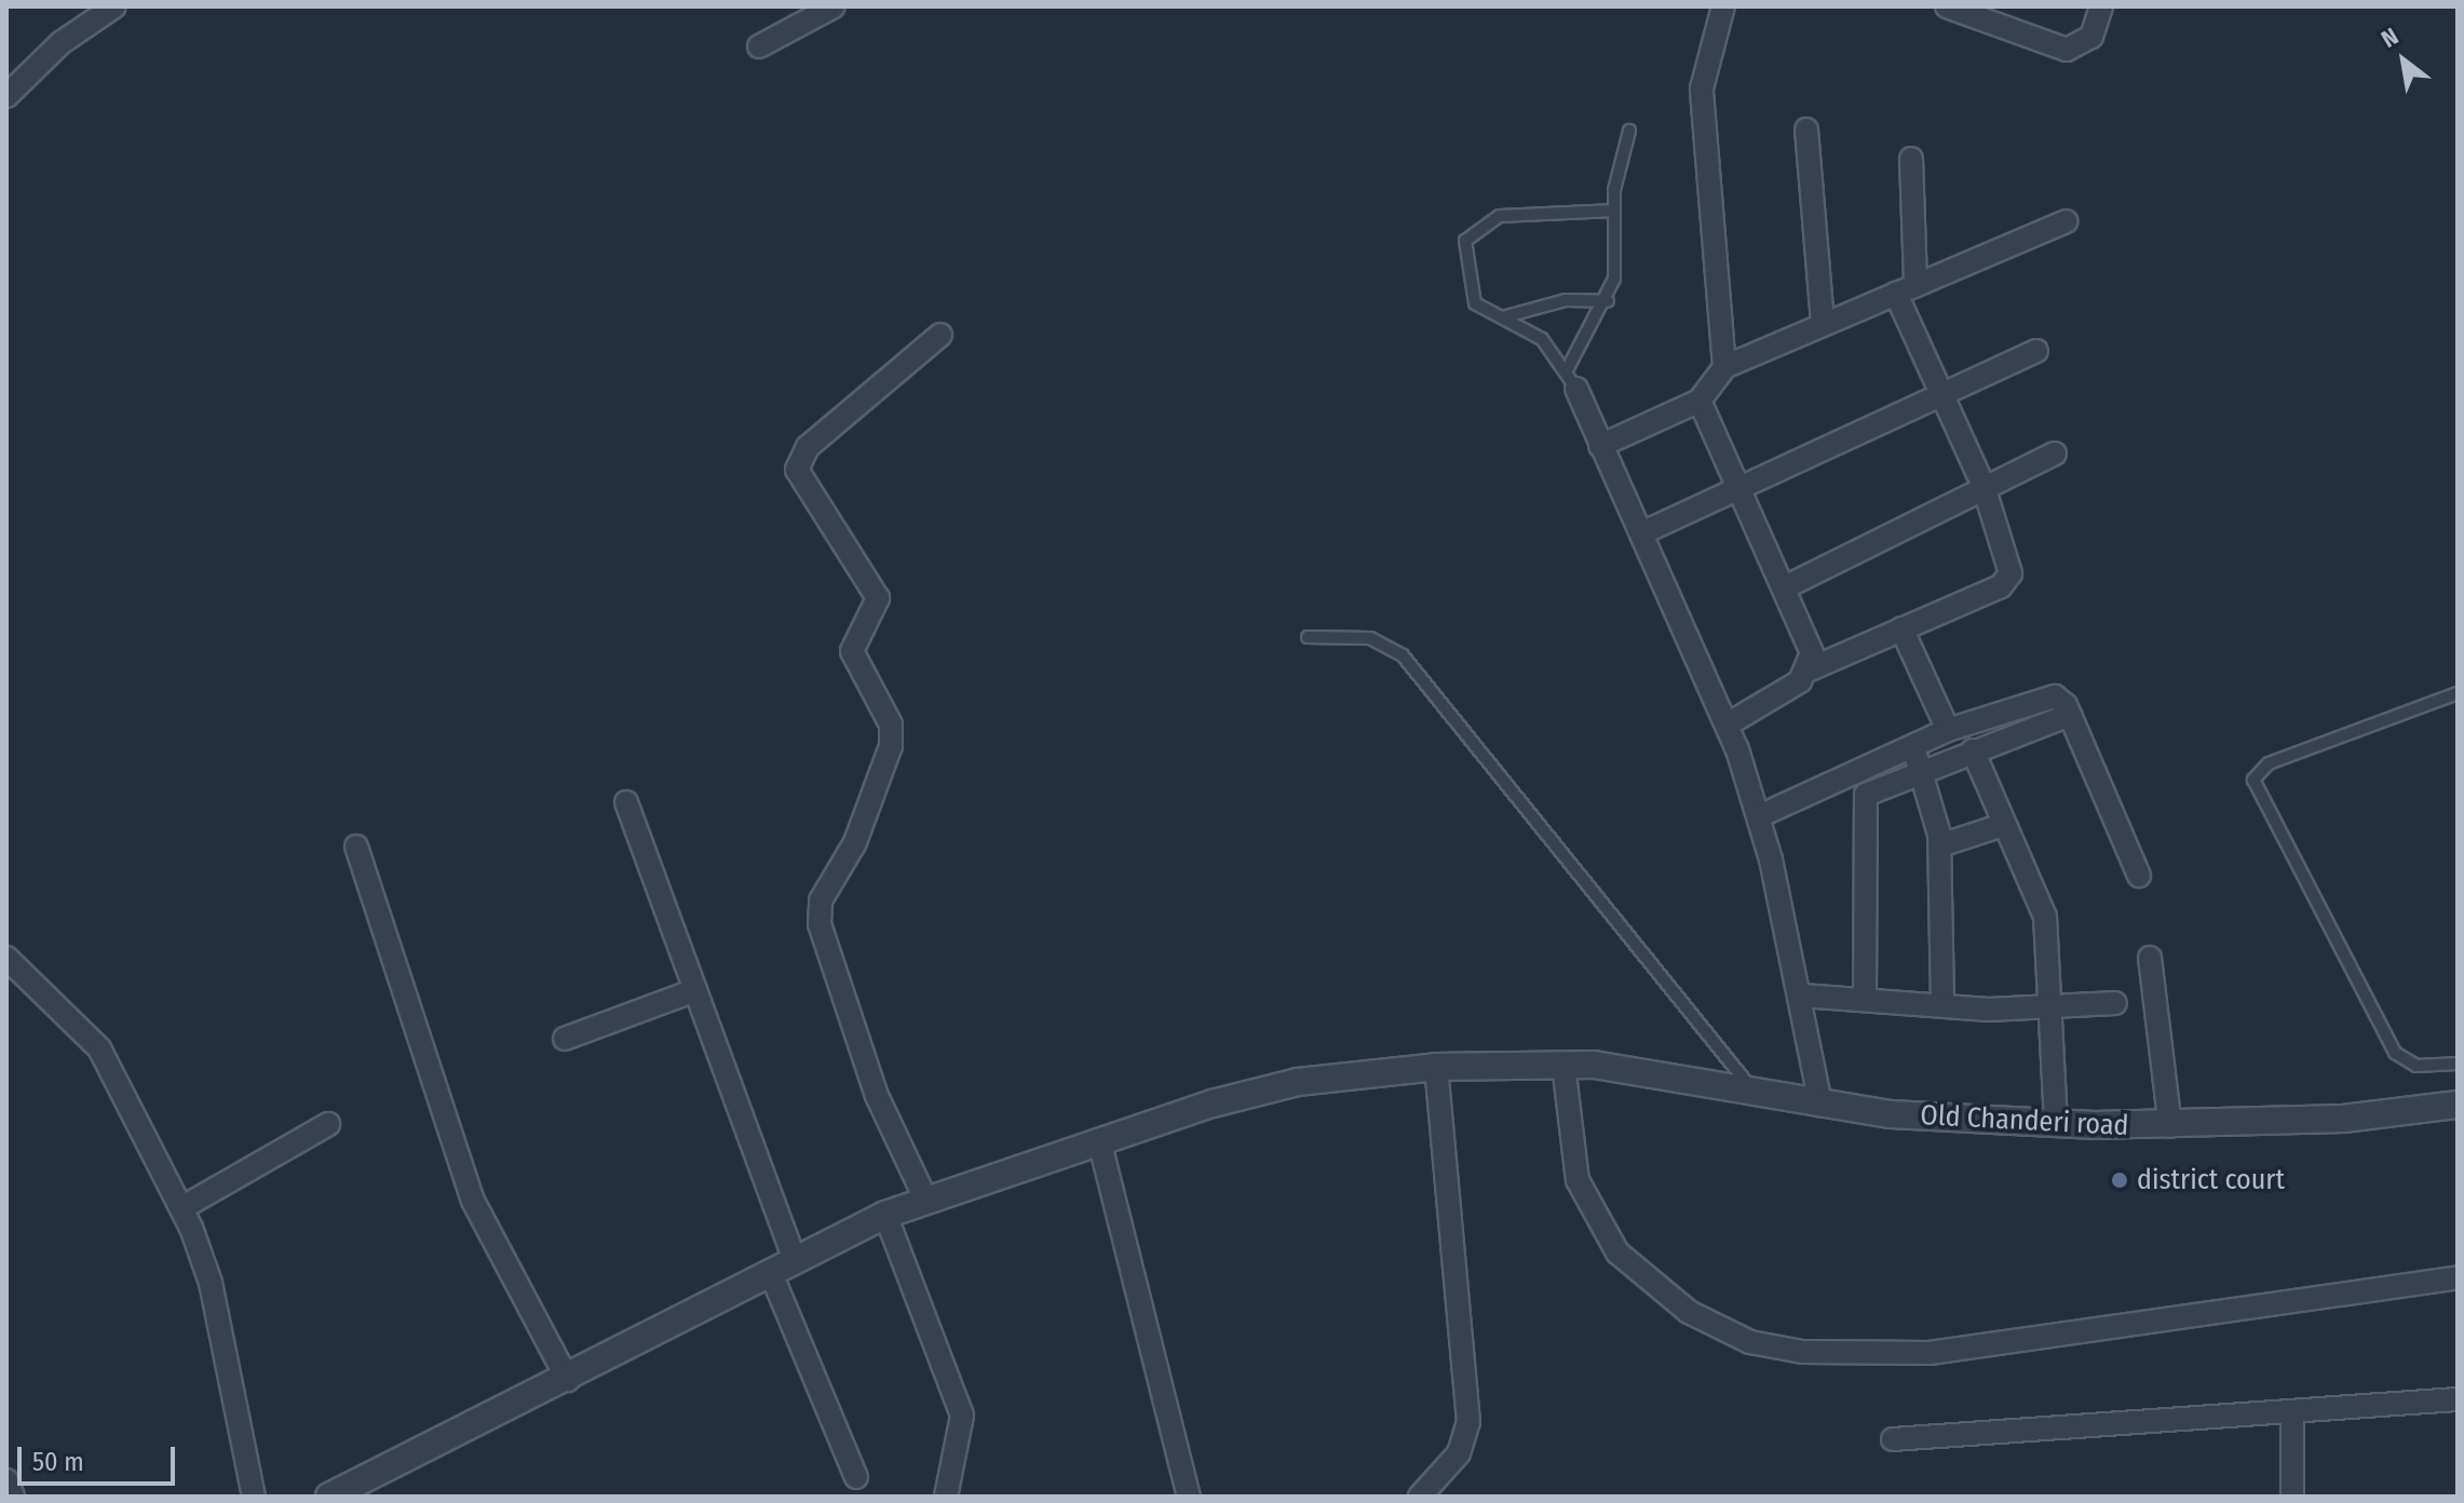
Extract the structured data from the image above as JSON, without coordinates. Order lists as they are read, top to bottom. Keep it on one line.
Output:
{"streets":{"street":["Old Chanderi road"]},"places":["district court"],"scale_bar":"50 m","north":"top left"}
